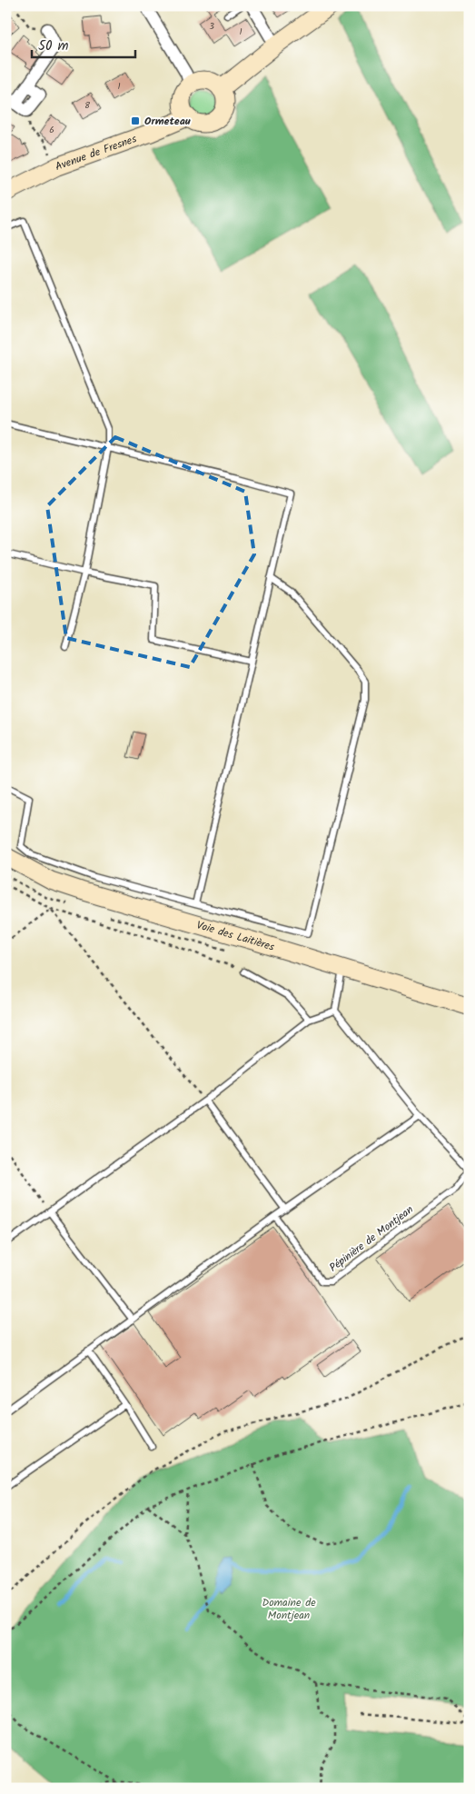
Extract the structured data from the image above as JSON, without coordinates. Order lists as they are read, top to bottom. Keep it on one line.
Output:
{"streets":{"street":["Avenue de Fresnes","Voie des Laitières"],"lane":["Pépinière de Montjean"]},"parks":["Domaine de Montjean"],"places":{"transit":["Ormeteau"]},"house_numbers":["3","1","1","8","6"],"scale_bar":"50 m"}
